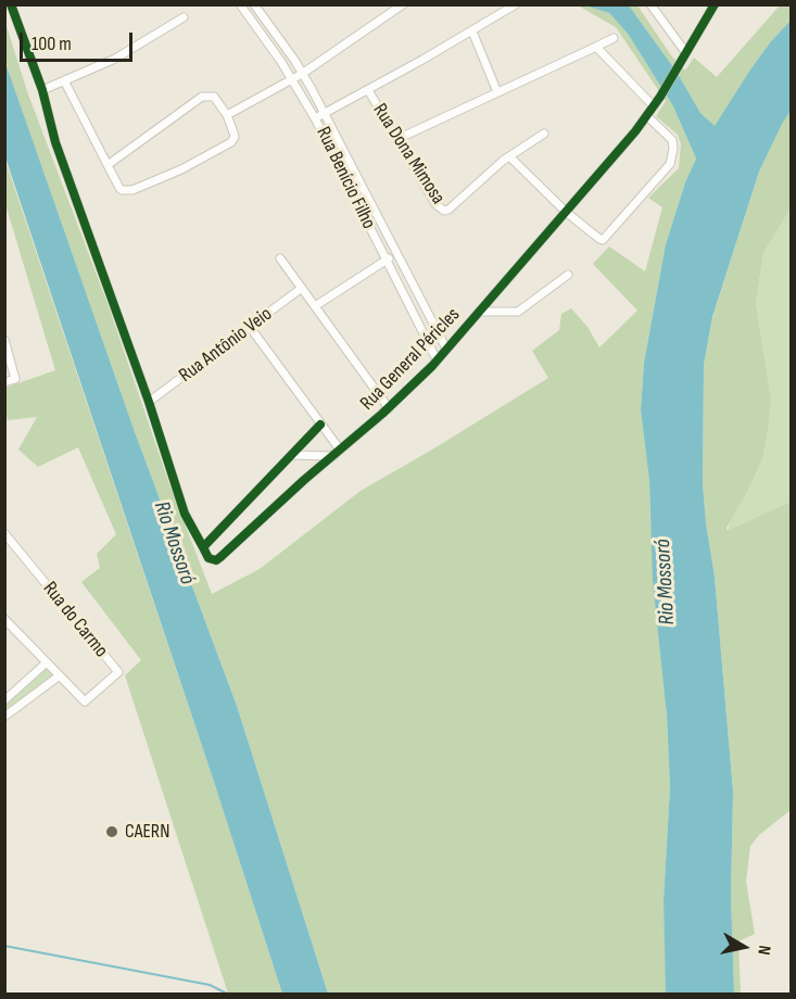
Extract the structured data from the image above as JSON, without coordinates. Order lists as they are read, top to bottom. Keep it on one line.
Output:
{"streets":{"street":["Rua Dona Mimosa","Rua Benício Filho","Rua Antônio Veio","Rua General Péricles","Rua do Carmo"]},"crossings":[["Rua Benício Filho","Rua General Péricles"]],"water":["Rio Mossoró"],"places":["CAERN"],"scale_bar":"100 m","north":"right"}
